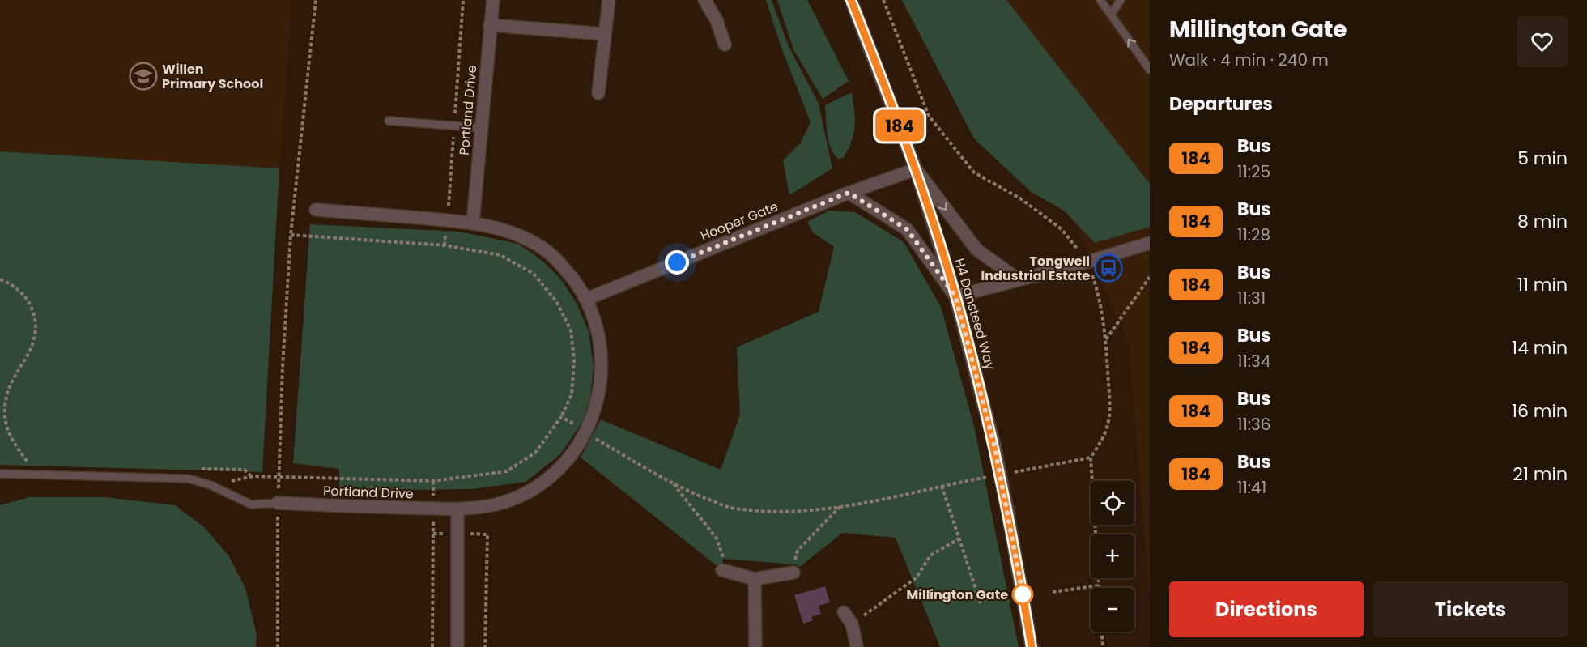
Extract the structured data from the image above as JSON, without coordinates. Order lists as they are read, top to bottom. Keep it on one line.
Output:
{"streets":{"street":["Portland Drive","Hooper Gate","H4 Dansteed Way"]},"crossings":[["Portland Drive","Hooper Gate"],["Hooper Gate","H4 Dansteed Way"]],"places":{"school or university":["Willen Primary School"],"bus stop":["Tongwell Industrial Estate"],"other":["Millington Gate"]},"lines":["bus line 184"],"page":{"on_map":"184","heading":[["Millington Gate","Walk · 4 min · 240 m"],"Departures"],"list":[{"mark":"184","name":"Bus","note":"11:25","value":"5 min"},{"mark":"184","name":"Bus","note":"11:28","value":"8 min"},{"mark":"184","name":"Bus","note":"11:31","value":"11 min"},{"mark":"184","name":"Bus","note":"11:34","value":"14 min"},{"mark":"184","name":"Bus","note":"11:36","value":"16 min"},{"mark":"184","name":"Bus","note":"11:41","value":"21 min"}],"map_buttons":["+","−"],"buttons":["Directions","Tickets"]}}
